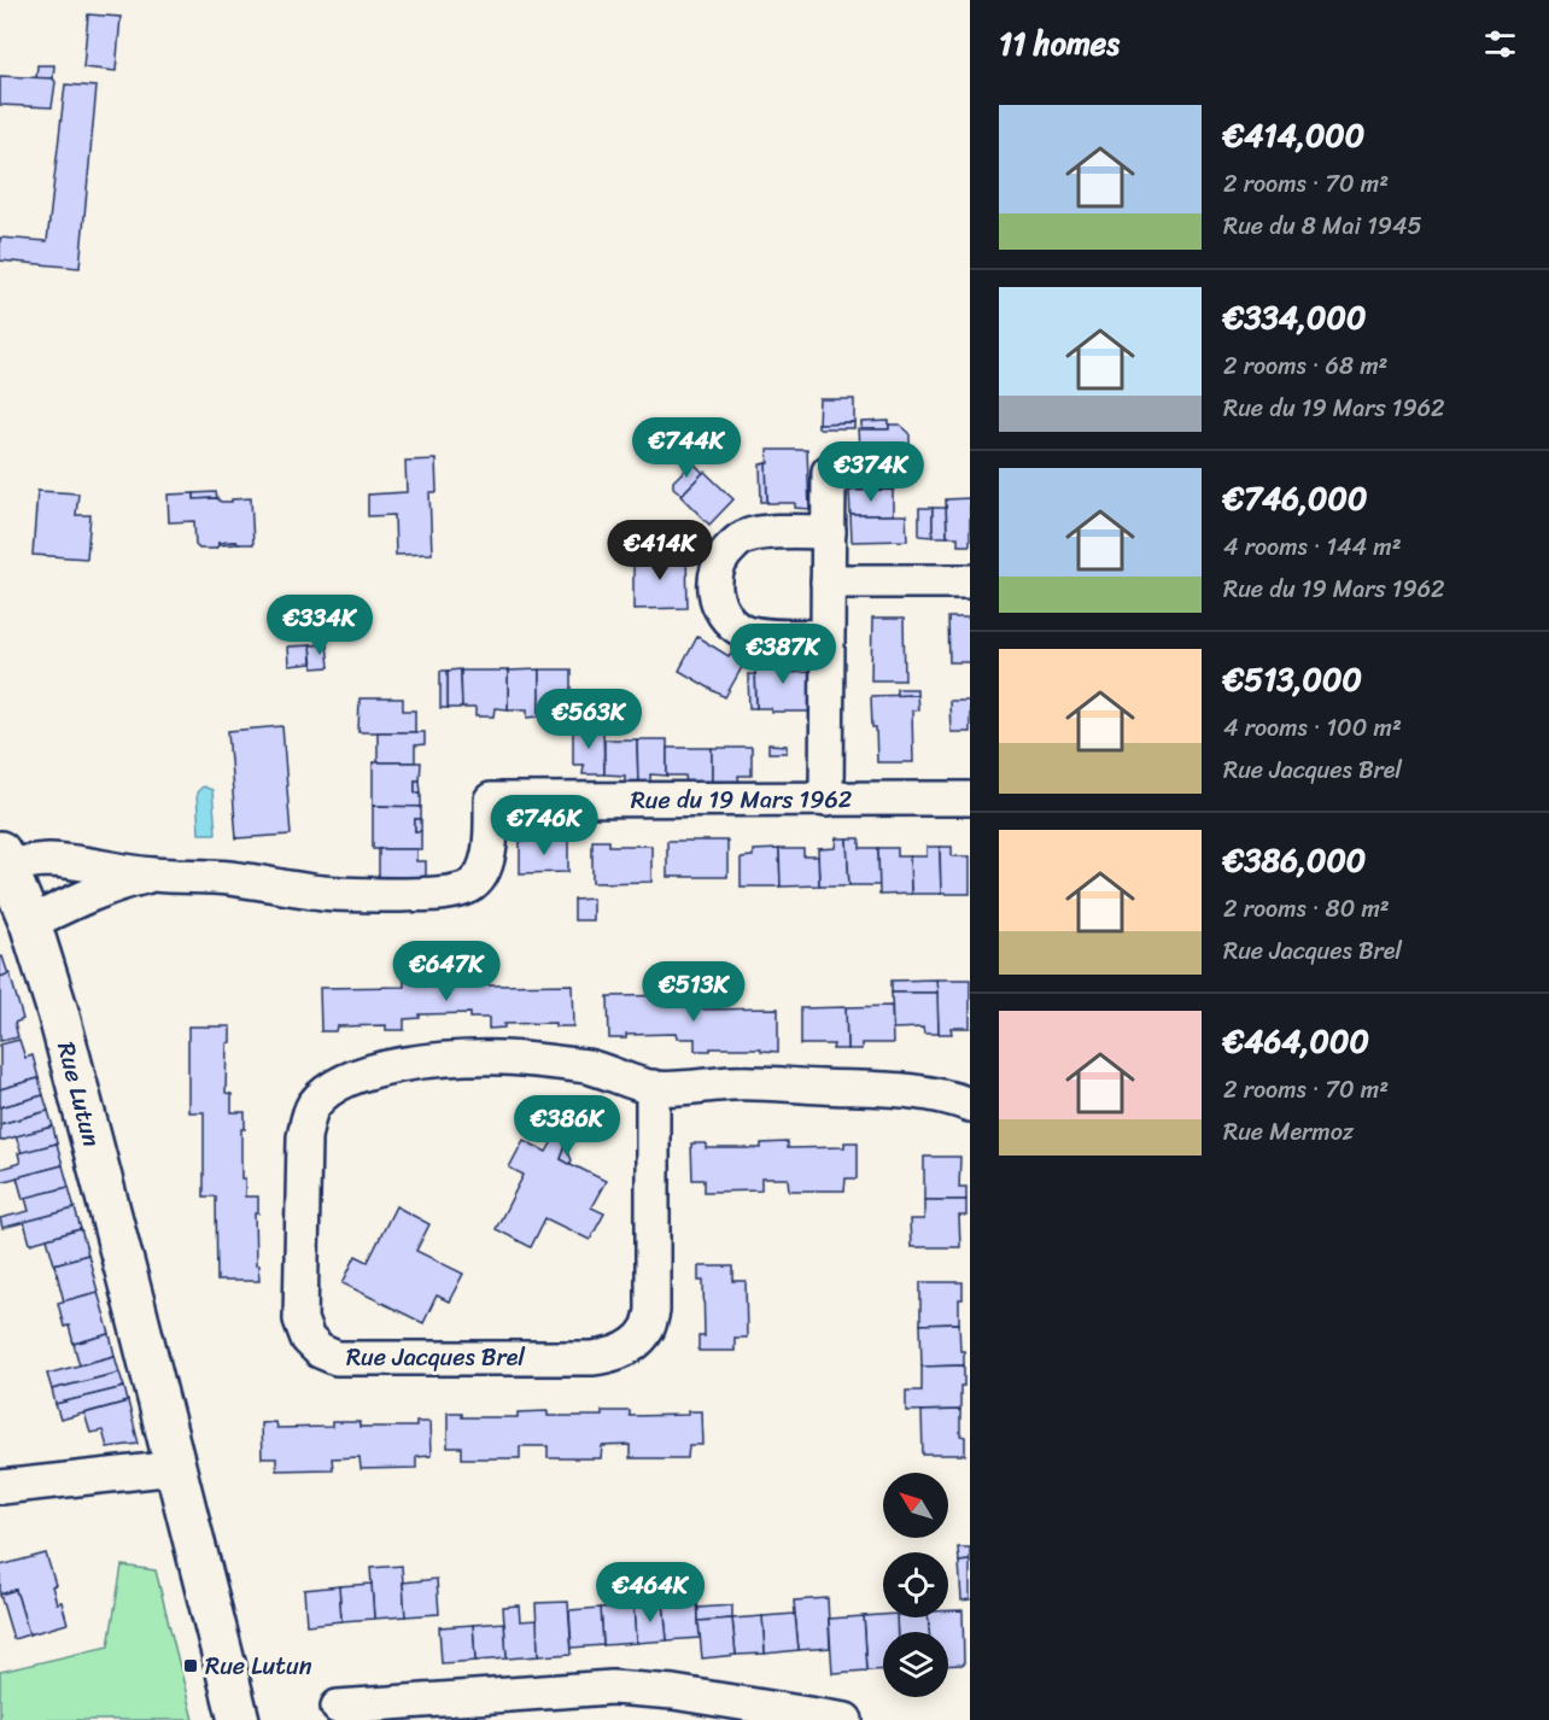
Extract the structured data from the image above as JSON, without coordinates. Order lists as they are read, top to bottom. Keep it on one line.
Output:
{"streets":{"main road":["Rue Lutun"],"street":["Rue du 19 Mars 1962","Rue Jacques Brel"]},"crossings":[["Rue du 19 Mars 1962","Rue Lutun"]],"places":{"transit":["Rue Lutun"]},"north":"top left","page":{"heading":"11 homes","list":[{"name":"€414,000","note":"2 rooms · 70 m² · Rue du 8 Mai 1945"},{"name":"€334,000","note":"2 rooms · 68 m² · Rue du 19 Mars 1962"},{"name":"€746,000","note":"4 rooms · 144 m² · Rue du 19 Mars 1962"},{"name":"€513,000","note":"4 rooms · 100 m² · Rue Jacques Brel"},{"name":"€386,000","note":"2 rooms · 80 m² · Rue Jacques Brel"},{"name":"€464,000","note":"2 rooms · 70 m² · Rue Mermoz"}],"price":["€744K","€374K","€414K","€334K","€387K","€563K","€746K","€647K","€513K","€386K","€464K"]}}
